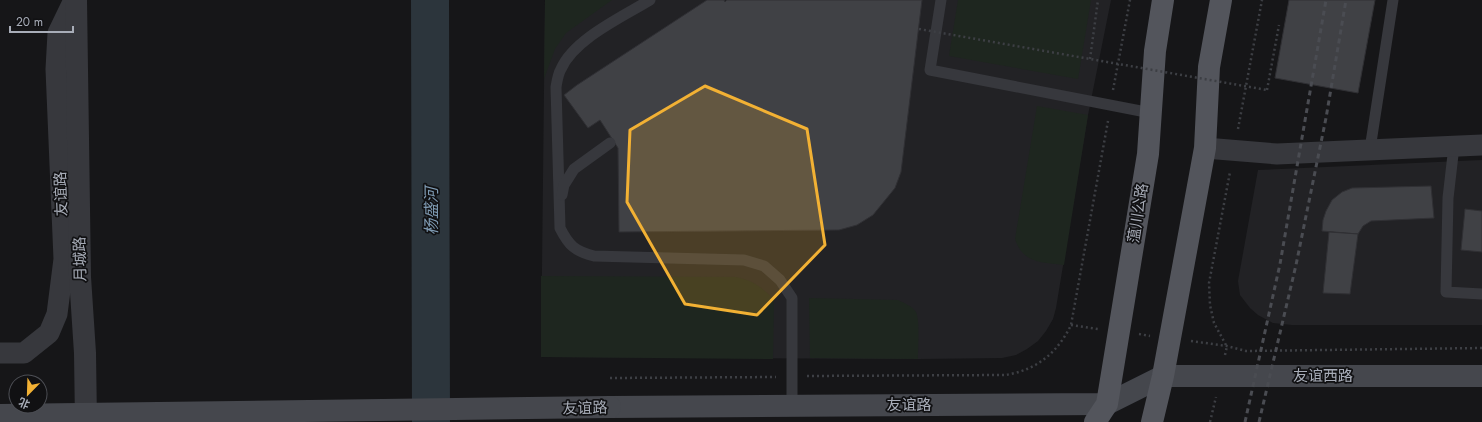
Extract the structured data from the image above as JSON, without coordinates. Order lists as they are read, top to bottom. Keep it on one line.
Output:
{"streets":{"main road":["友谊路","蕰川公路","友谊西路"],"street":["月城路"]},"crossings":[["友谊路","蕰川公路"],["友谊路","月城路"],["友谊路","友谊西路"]],"water":["杨盛河"],"scale_bar":"20 m","north":"bottom left"}
